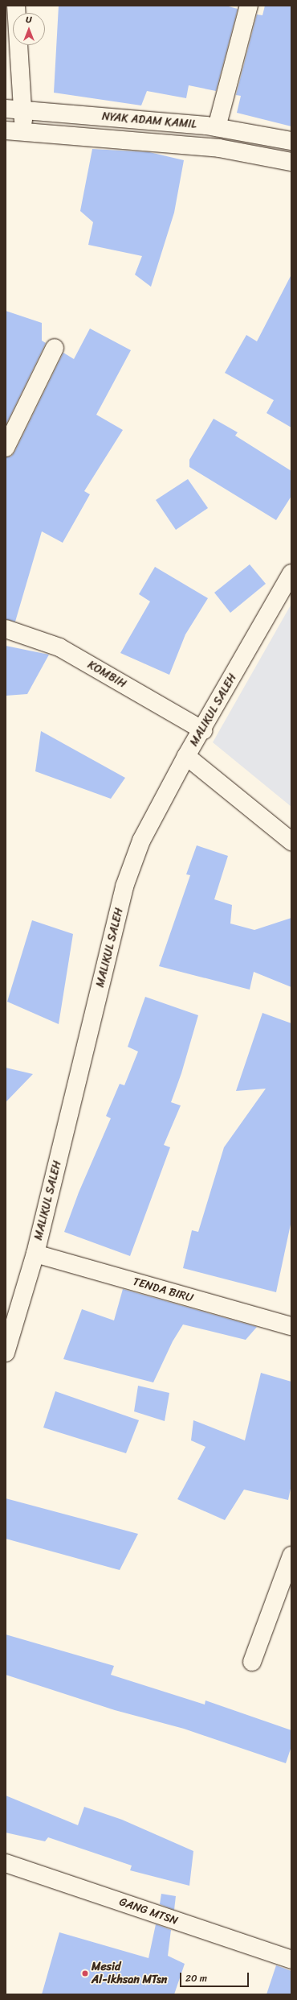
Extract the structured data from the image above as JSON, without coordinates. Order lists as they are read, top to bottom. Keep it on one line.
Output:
{"streets":{"street":["NYAK ADAM KAMIL","KOMBIH","MALIKUL SALEH","TENDA BIRU","GANG MTSN"]},"crossings":[["KOMBIH","MALIKUL SALEH"],["MALIKUL SALEH","TENDA BIRU"]],"places":["Mesid Al-Ikhsan MTsn"],"scale_bar":"20 m","north":"top"}
